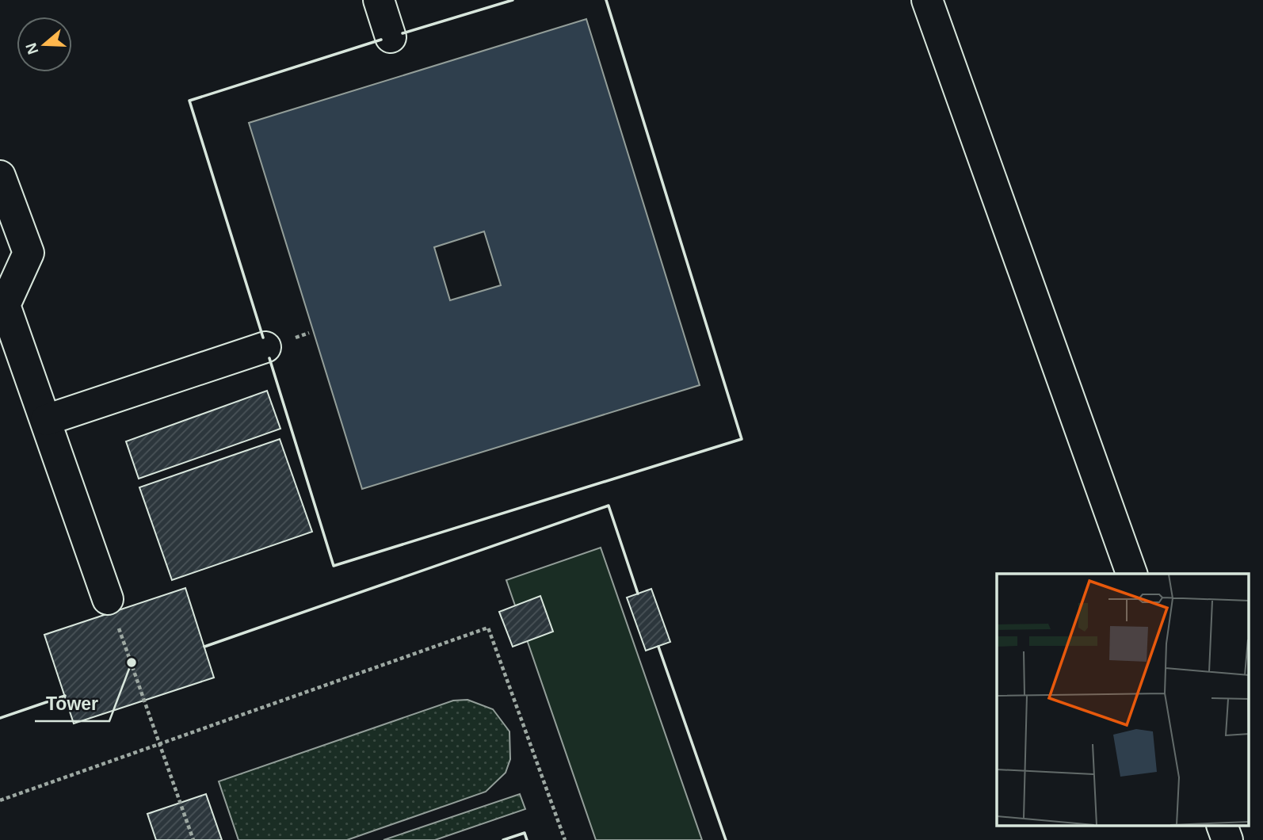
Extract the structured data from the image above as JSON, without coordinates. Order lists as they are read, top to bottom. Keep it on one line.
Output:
{"places":["Tower"],"north":"left"}
